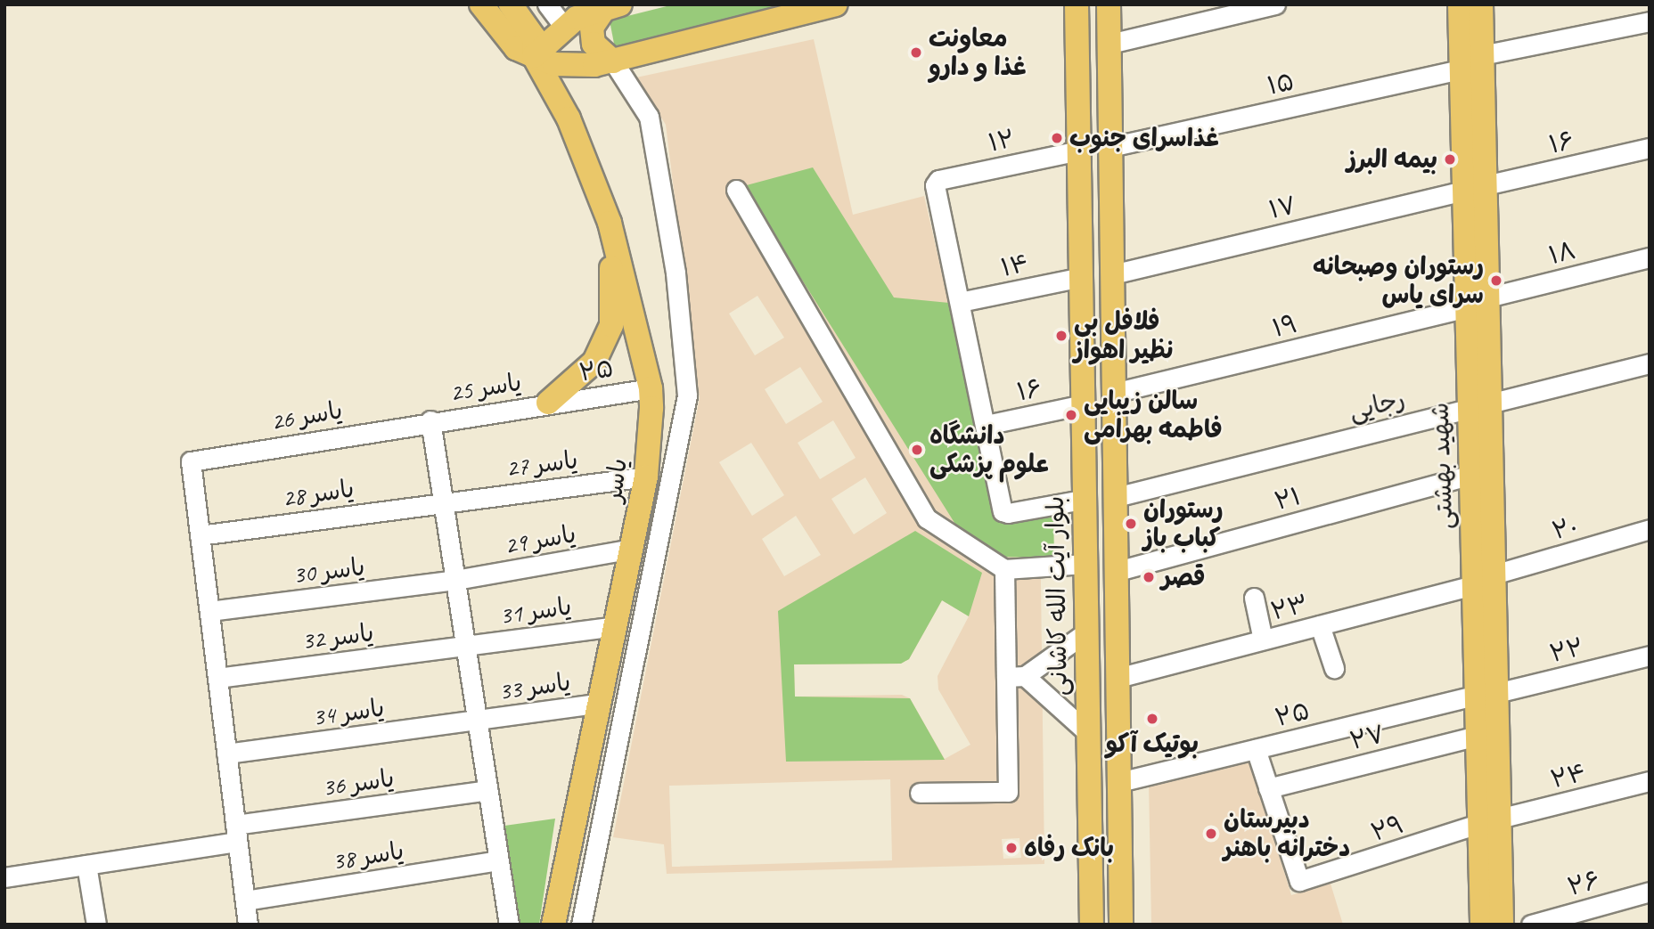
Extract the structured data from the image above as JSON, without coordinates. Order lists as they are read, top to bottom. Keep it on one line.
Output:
{"streets":{"main road":["شهید بهشتی","یاسر","بلوار آیت الله کاشانی"],"street":["۱۵","۱۲","۱۶","۱۷","۱۸","۱۴","۱۹","۲۵","یاسر 25","رجایی","یاسر 26","یاسر 27","یاسر 28","۲۱","۲۰","یاسر 29","یاسر 30","۲۳","یاسر 31","یاسر 32","۲۲","یاسر 33","یاسر 34","۲۷","۲۴","یاسر 36","۲۹","یاسر 38","۲۶"]},"crossings":[["۱۵","شهید بهشتی"],["۱۲","۱۴"],["۱۲","بلوار آیت الله کاشانی"],["۱۶","۱۷"],["۱۶","شهید بهشتی"],["۱۶","بلوار آیت الله کاشانی"],["۱۷","شهید بهشتی"],["۱۸","۱۹"],["۱۸","شهید بهشتی"],["۱۴","بلوار آیت الله کاشانی"],["۱۹","شهید بهشتی"],["۲۵","یاسر 25"],["۲۵","شهید بهشتی"],["۲۵","یاسر"],["۲۵","۲۲"],["۲۵","۲۹"],["یاسر 25","یاسر 26"],["رجایی","شهید بهشتی"],["یاسر 26","یاسر 28"],["یاسر 27","یاسر"],["یاسر 27","یاسر 28"],["شهید بهشتی","۲۱"],["شهید بهشتی","۲۰"],["شهید بهشتی","۲۳"],["شهید بهشتی","۲۲"],["شهید بهشتی","۲۷"],["شهید بهشتی","۲۴"],["شهید بهشتی","۲۹"],["یاسر","یاسر 29"],["یاسر","یاسر 31"],["یاسر","یاسر 33"],["۲۰","۲۳"],["یاسر 29","یاسر 30"],["یاسر 31","یاسر 32"],["یاسر 33","یاسر 34"],["۲۷","۲۹"],["۲۴","۲۹"]],"places":["معاونت غذا و دارو","غذاسرای جنوب","بیمه البرز","رستوران وصبحانه سرای یاس","فلافل بی نظیر اهواز","سالن زیبایی فاطمه بهرامی","دانشگاه علوم پزشکی","رستوران کباب باز","قصر","بوتیک آکو","دبیرستان دخترانه باهنر","بانک رفاه"]}
